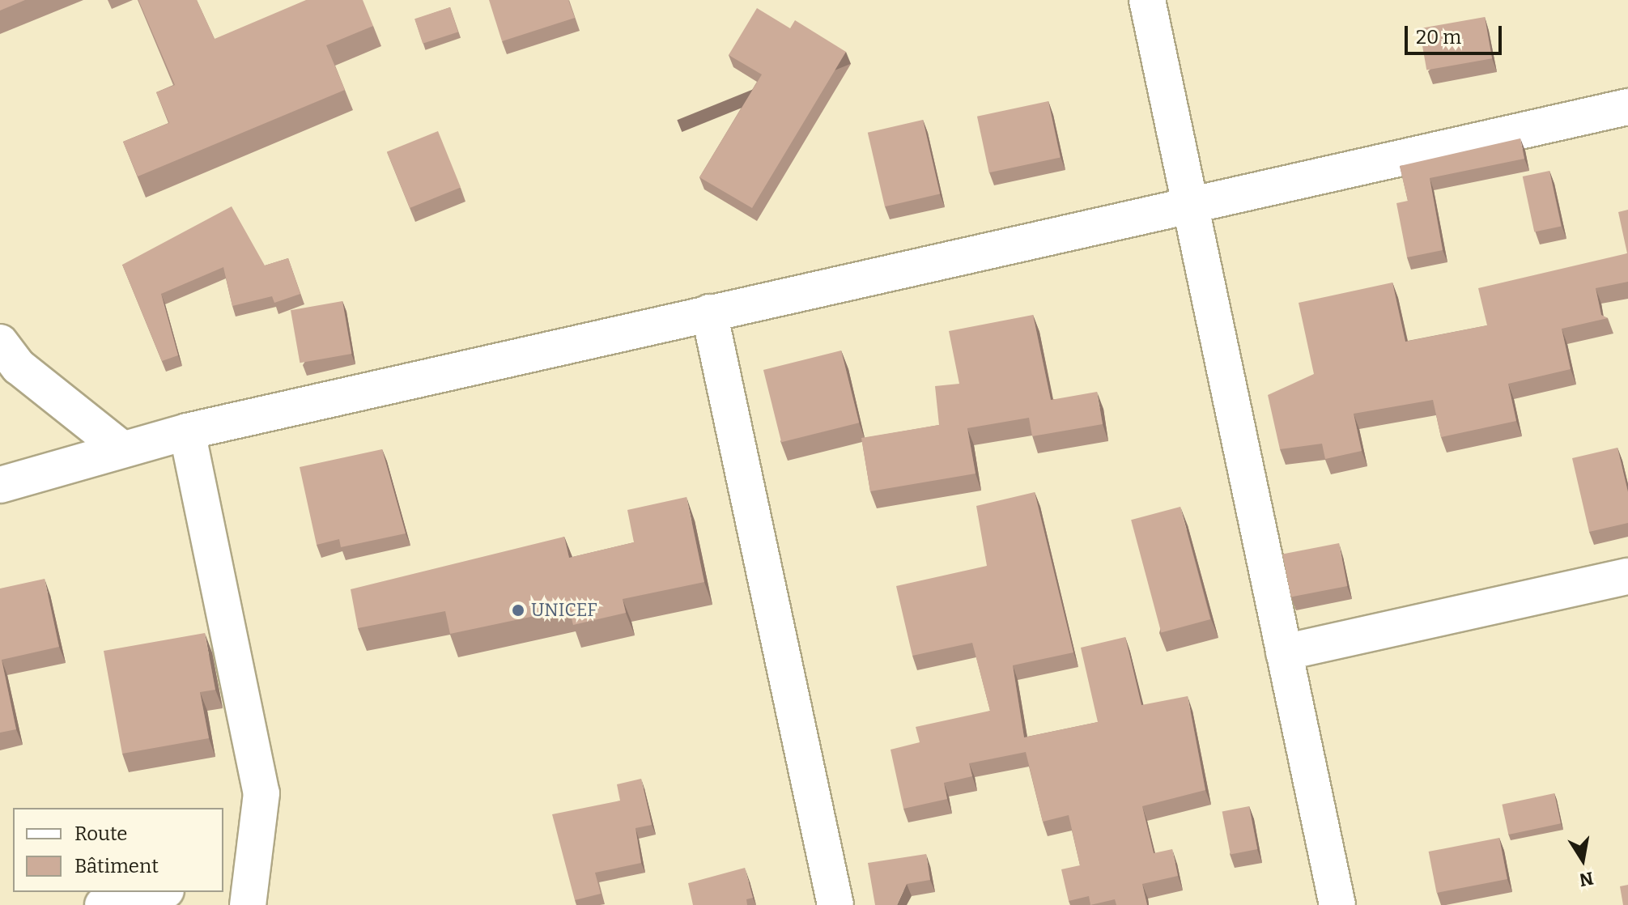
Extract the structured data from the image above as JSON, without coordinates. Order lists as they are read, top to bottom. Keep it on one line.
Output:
{"places":["UNICEF"],"legend":["Route","Bâtiment"],"scale_bar":"20 m","north":"bottom"}
